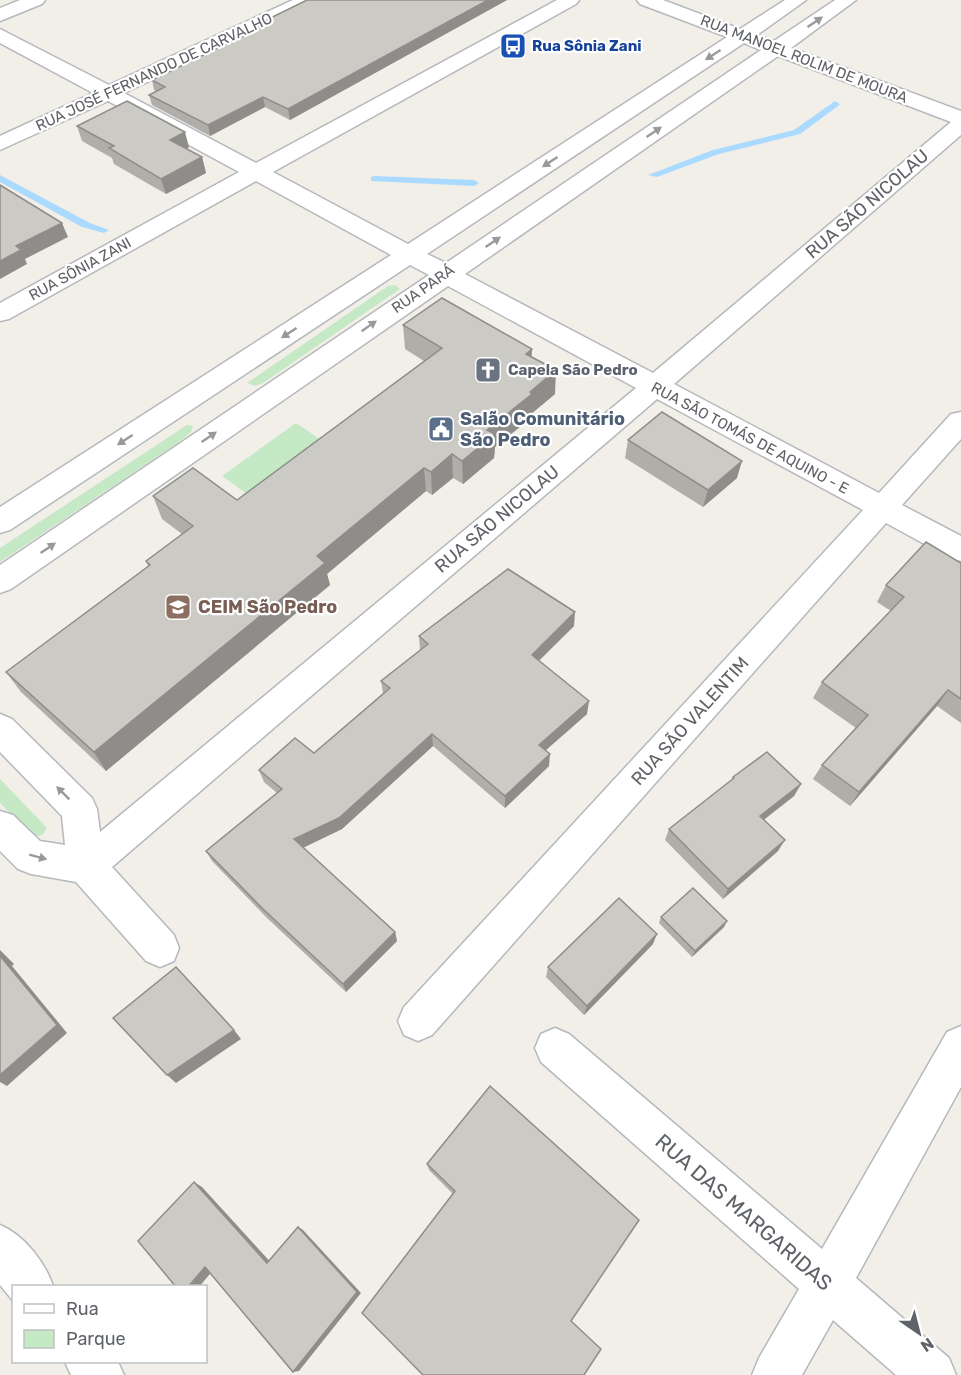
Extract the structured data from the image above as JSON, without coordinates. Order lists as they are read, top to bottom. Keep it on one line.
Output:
{"streets":{"street":["RUA MANOEL ROLIM DE MOURA","RUA JOSÉ FERNANDO DE CARVALHO","RUA SÃO NICOLAU","RUA SÔNIA ZANI","RUA PARÁ","RUA SÃO TOMÁS DE AQUINO - E","RUA SÃO VALENTIM","RUA DAS MARGARIDAS"]},"crossings":[["RUA MANOEL ROLIM DE MOURA","RUA PARÁ"],["RUA JOSÉ FERNANDO DE CARVALHO","RUA SÃO TOMÁS DE AQUINO - E"],["RUA SÃO NICOLAU","RUA SÃO TOMÁS DE AQUINO - E"],["RUA SÔNIA ZANI","RUA SÃO TOMÁS DE AQUINO - E"],["RUA PARÁ","RUA SÃO TOMÁS DE AQUINO - E"],["RUA SÃO TOMÁS DE AQUINO - E","RUA SÃO VALENTIM"]],"places":{"bus stop":["Rua Sônia Zani"],"church":["Capela São Pedro"],"public building":["Salão Comunitário São Pedro"],"school or university":["CEIM São Pedro"]},"legend":["Rua","Parque"],"north":"bottom right"}
